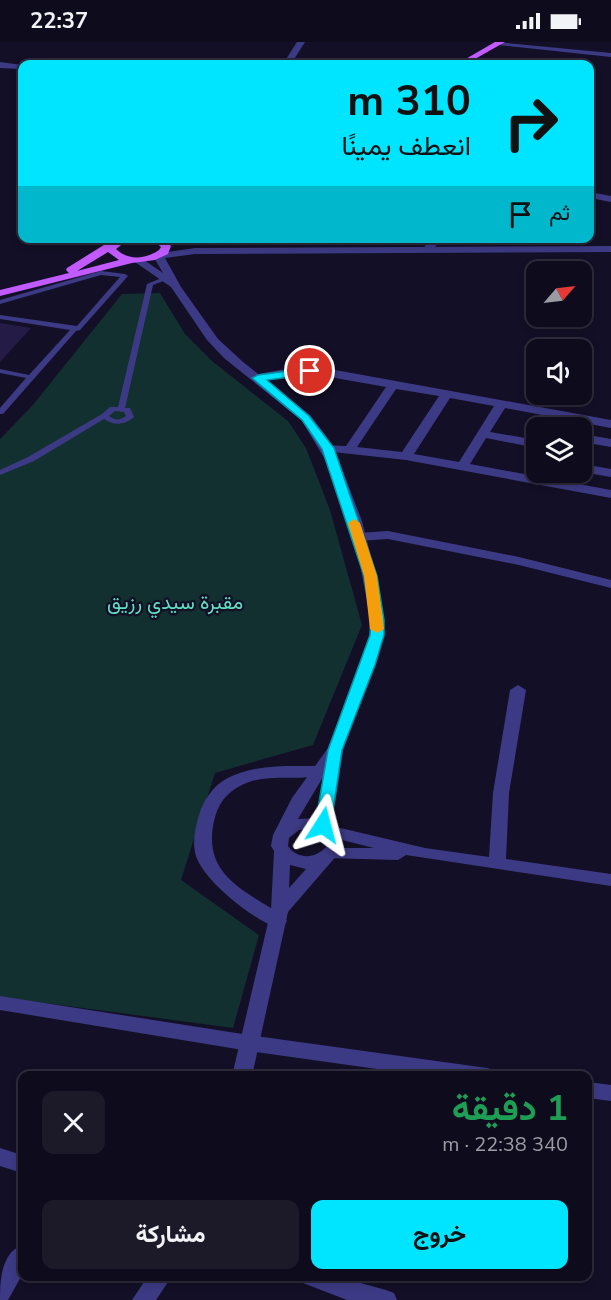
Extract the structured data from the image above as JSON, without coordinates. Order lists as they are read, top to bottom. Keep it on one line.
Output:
{"parks":["مقبرة سيدي رزيق"],"north":"top right","page":{"status":"22:37","turn":["310 m","انعطف يمينًا"],"then":"ثم","heading":["1 دقيقة","340 m · 22:38"],"buttons":["خروج","مشاركة"]}}
